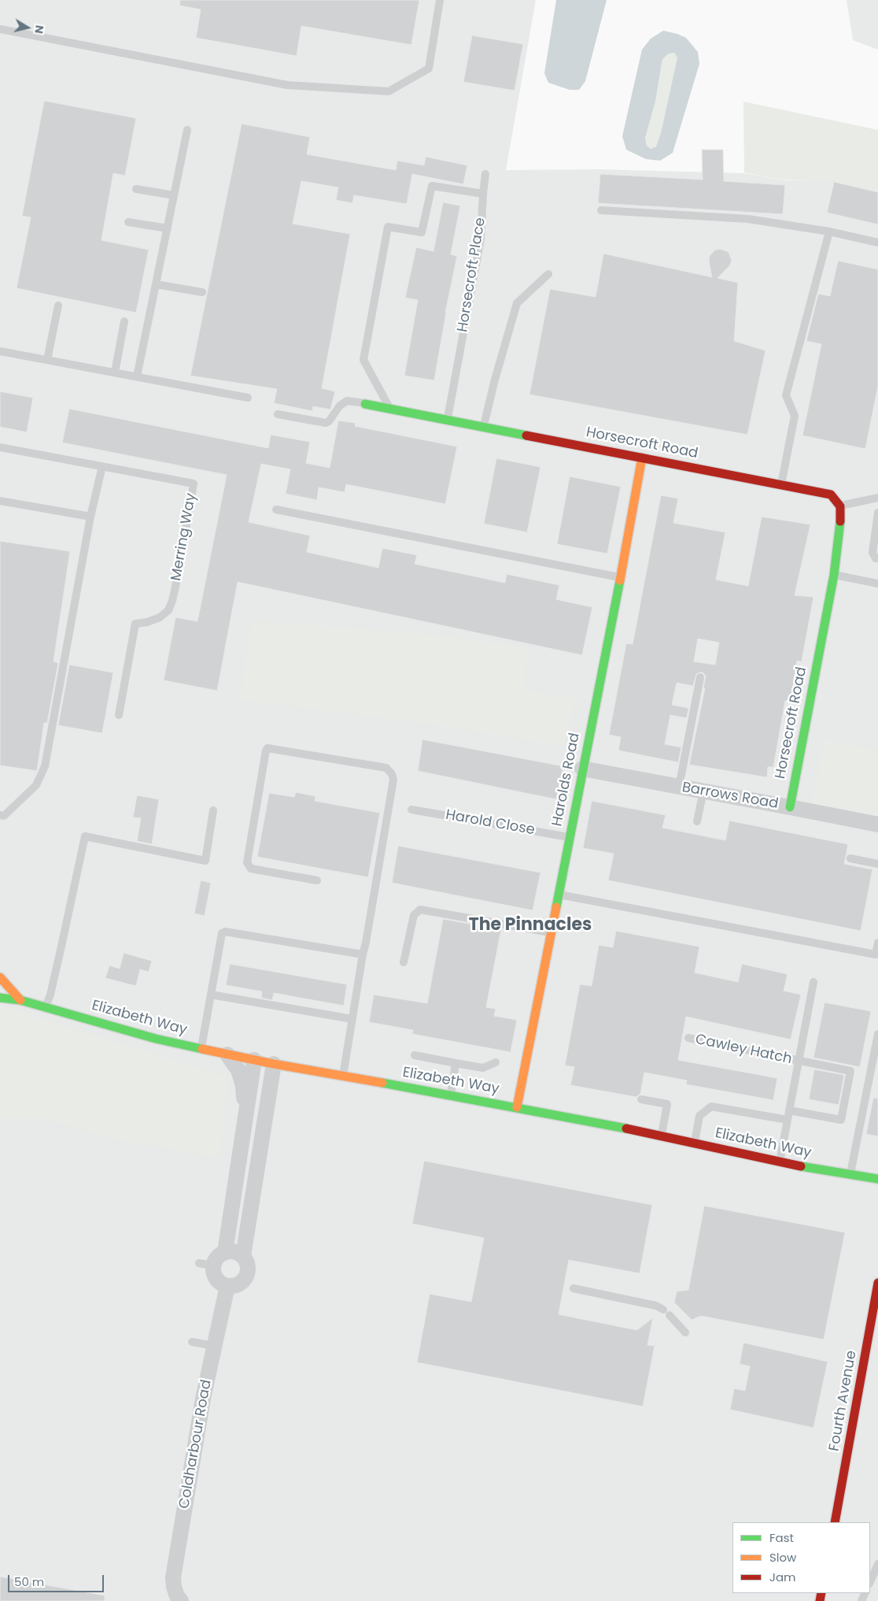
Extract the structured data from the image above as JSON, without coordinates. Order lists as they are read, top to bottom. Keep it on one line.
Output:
{"streets":{"street":["Horsecroft Road","Harolds Road","Barrows Road","Elizabeth Way","Fourth Avenue","Coldharbour Road"],"lane":["Horsecroft Place","Merring Way","Harold Close","Cawley Hatch"]},"crossings":[["Horsecroft Place","Horsecroft Road"],["Horsecroft Road","Harolds Road"],["Horsecroft Road","Barrows Road"],["Harolds Road","Barrows Road"],["Harolds Road","Harold Close"],["Harolds Road","Elizabeth Way"],["Elizabeth Way","Cawley Hatch"]],"districts":["The Pinnacles"],"legend":["Fast","Slow","Jam"],"scale_bar":"50 m","north":"right"}
